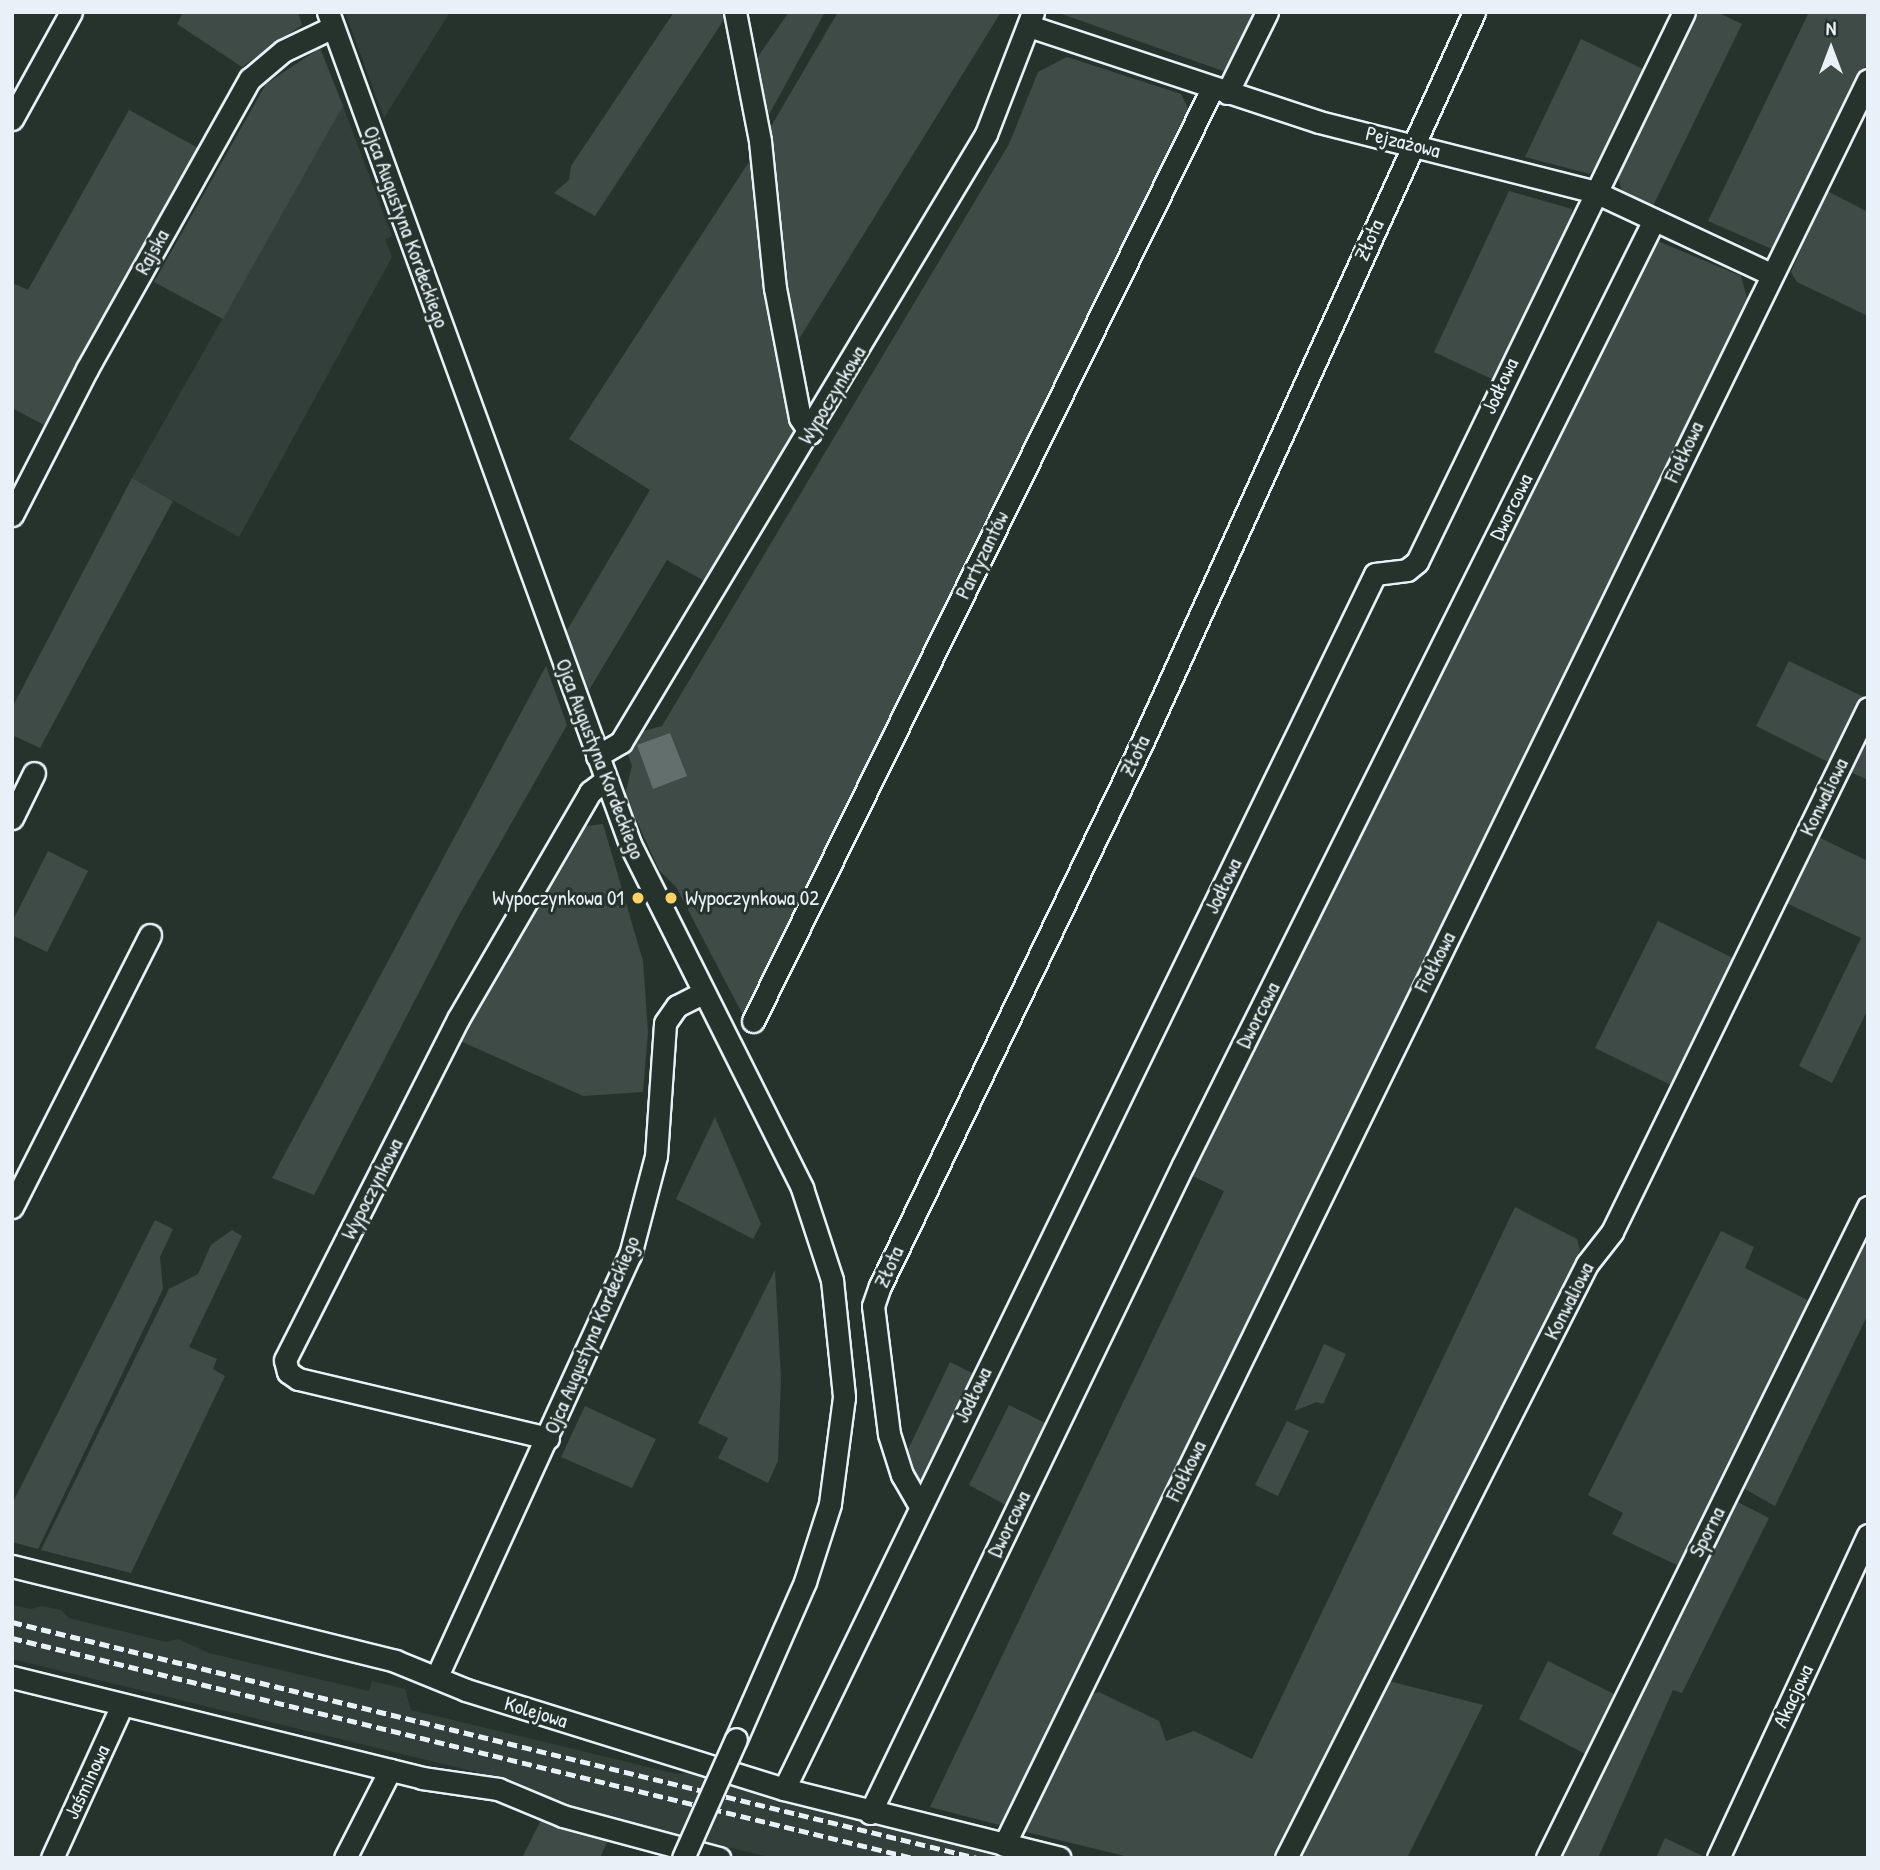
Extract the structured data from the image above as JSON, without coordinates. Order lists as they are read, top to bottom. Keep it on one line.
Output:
{"streets":{"street":["Pejzażowa","Ojca Augustyna Kordeckiego","Złota","Rajska","Jodłowa","Wypoczynkowa","Fiołkowa","Dworcowa","Partyzantów","Konwaliowa","Sporna","Akacjowa","Kolejowa","Jaśminowa"]},"crossings":[["Pejzażowa","Złota"],["Pejzażowa","Jodłowa"],["Pejzażowa","Wypoczynkowa"],["Pejzażowa","Fiołkowa"],["Pejzażowa","Dworcowa"],["Pejzażowa","Partyzantów"],["Ojca Augustyna Kordeckiego","Rajska"],["Ojca Augustyna Kordeckiego","Wypoczynkowa"],["Ojca Augustyna Kordeckiego","Kolejowa"],["Złota","Jodłowa"],["Jodłowa","Kolejowa"],["Fiołkowa","Kolejowa"],["Dworcowa","Kolejowa"]],"places":["Wypoczynkowa 01","Wypoczynkowa 02"],"north":"top"}
